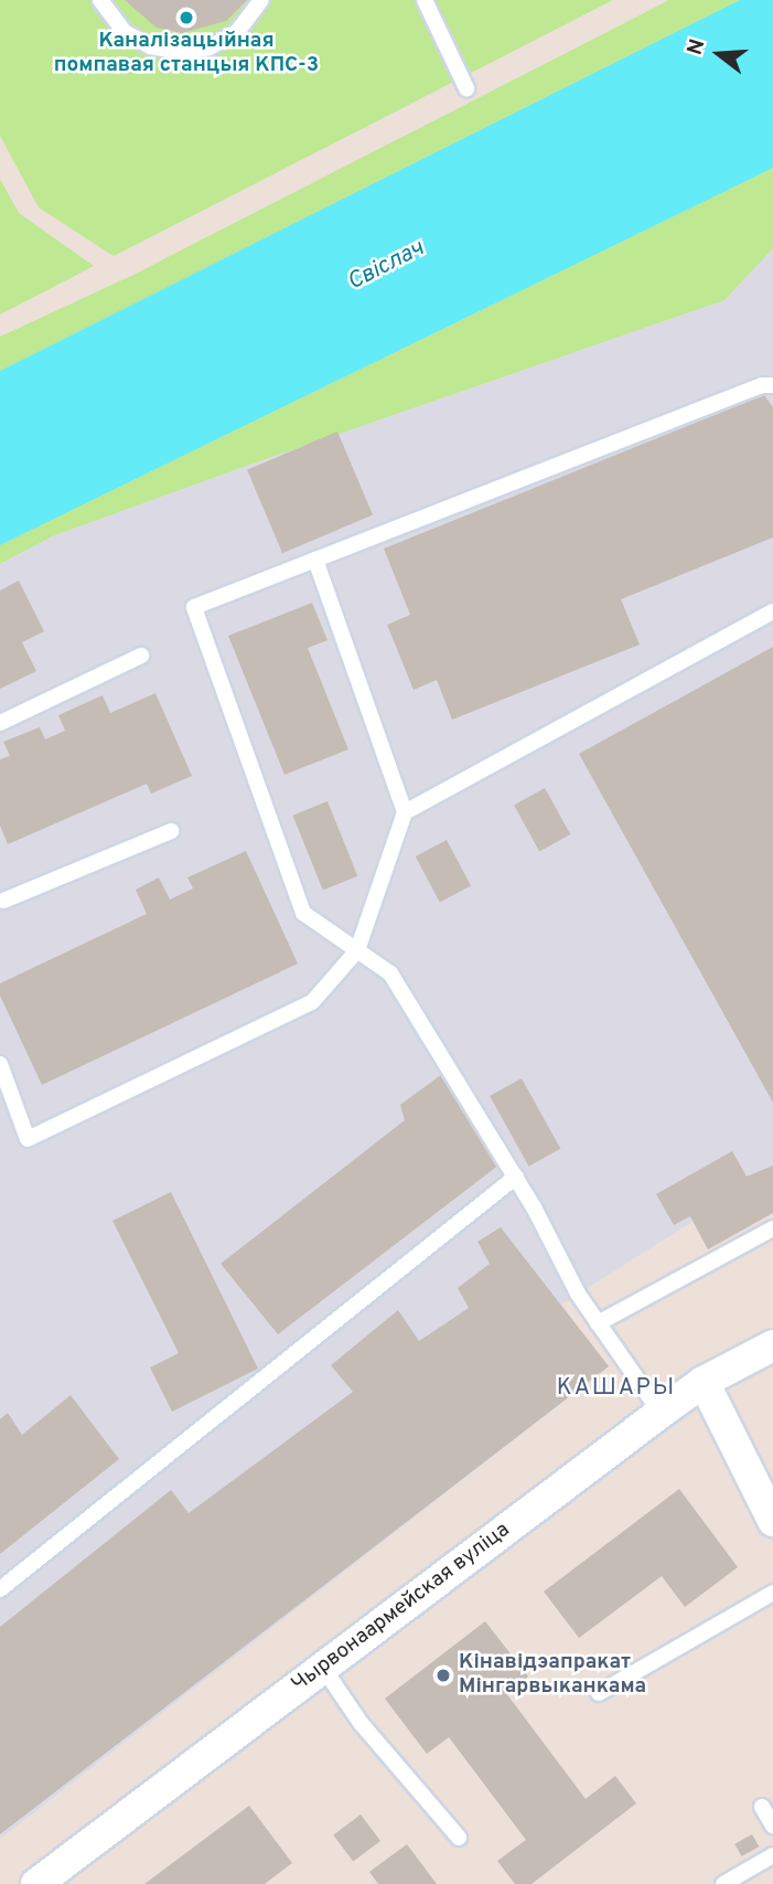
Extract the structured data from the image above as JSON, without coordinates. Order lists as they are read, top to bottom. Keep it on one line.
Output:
{"streets":{"street":["Чырвонаармейская вуліца"]},"districts":["КАШАРЫ"],"water":["Свіслач"],"places":["Каналізацыйная помпавая станцыя КПС-3","Кінавідэапракат Мінгарвыканкама"],"north":"left"}
